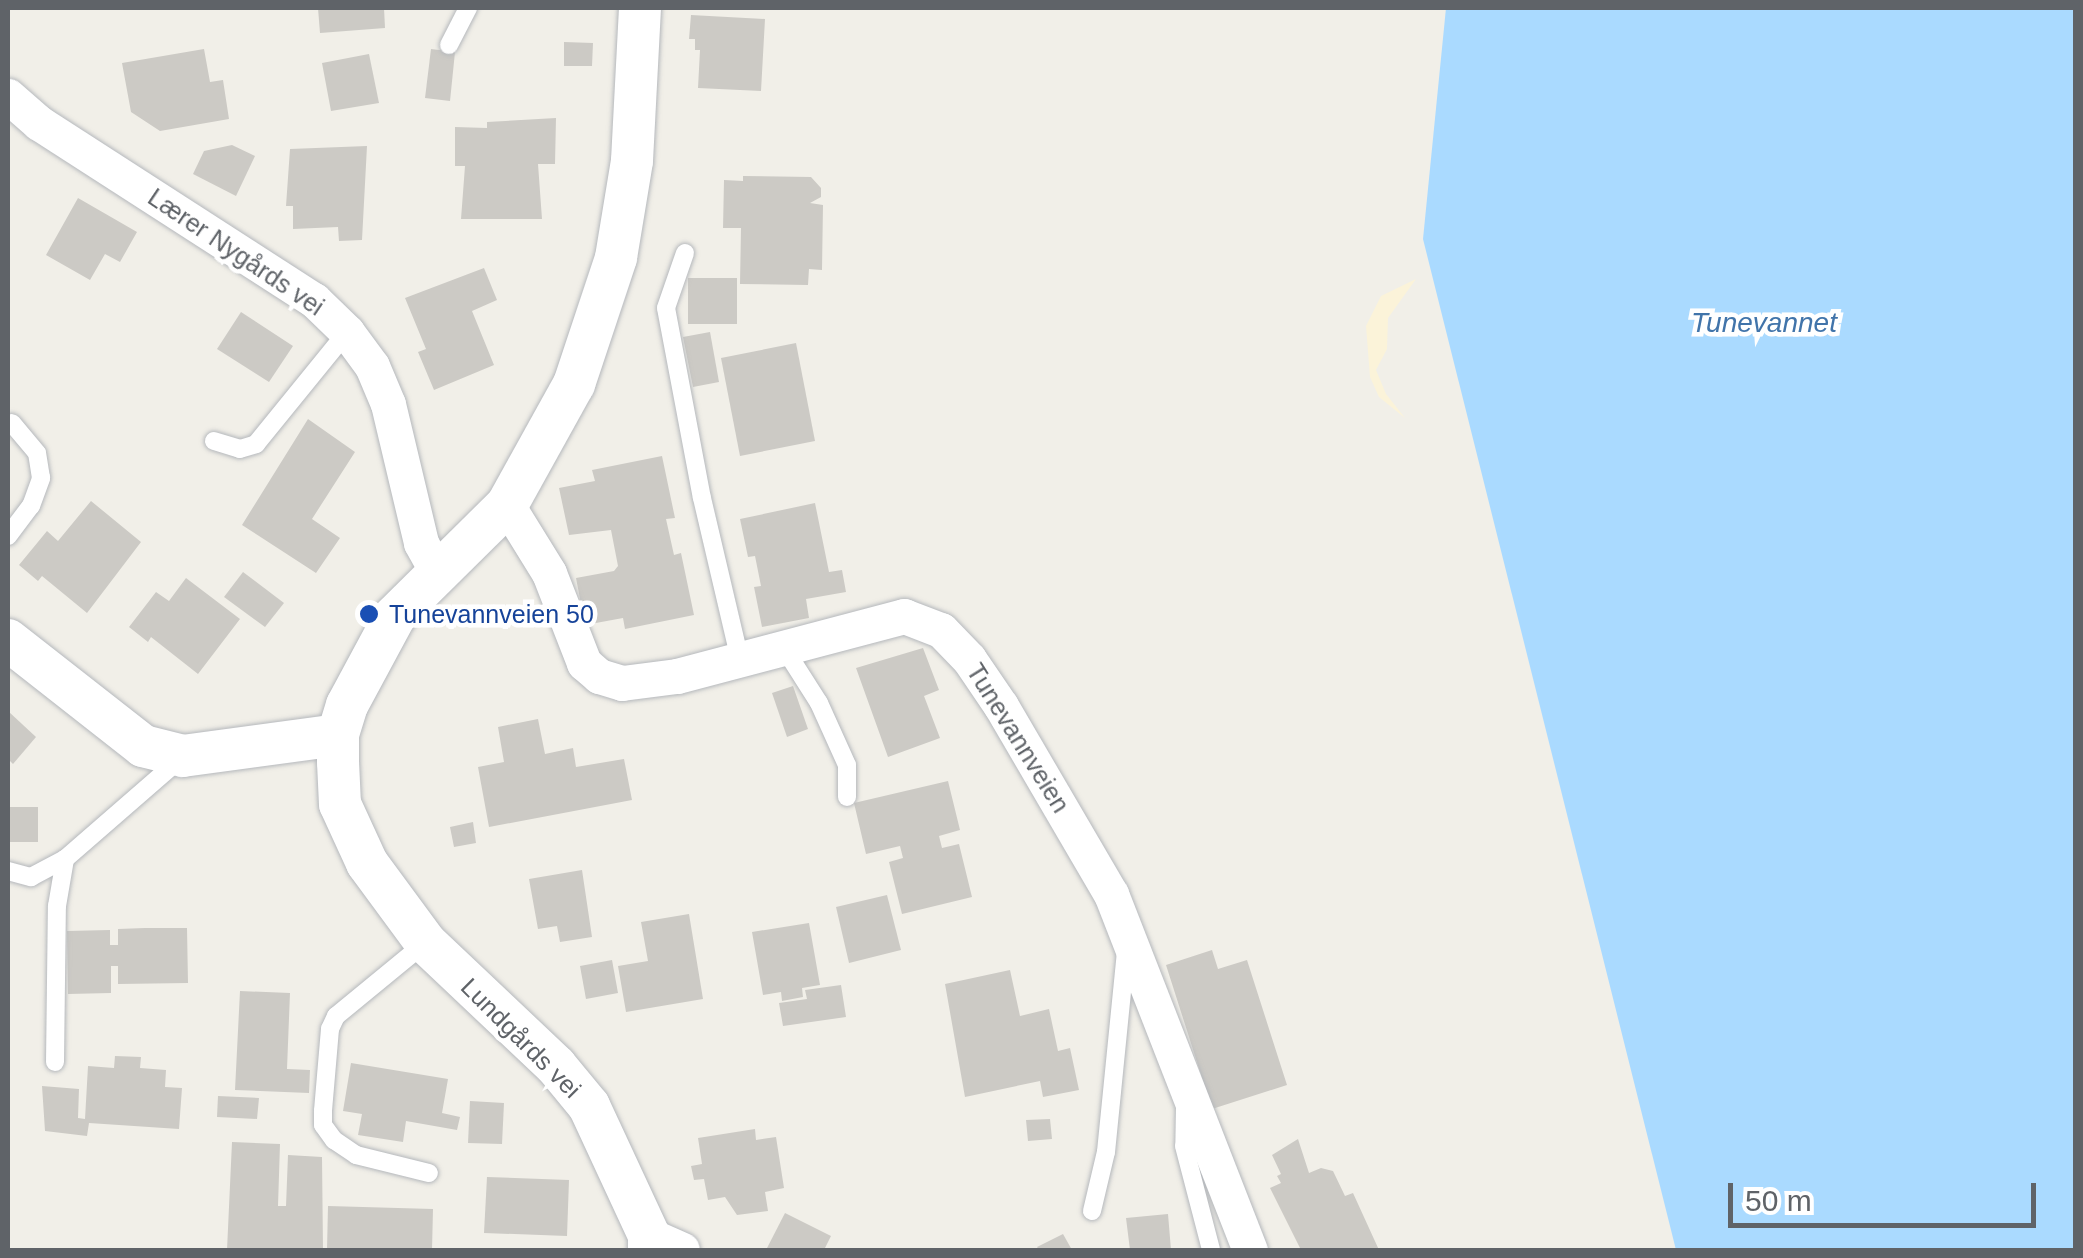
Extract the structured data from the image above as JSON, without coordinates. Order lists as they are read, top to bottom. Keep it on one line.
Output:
{"streets":{"street":["Lærer Nygårds vei","Tunevannveien","Lundgårds vei"]},"water":["Tunevannet"],"places":["Tunevannveien 50"],"scale_bar":"50 m"}
